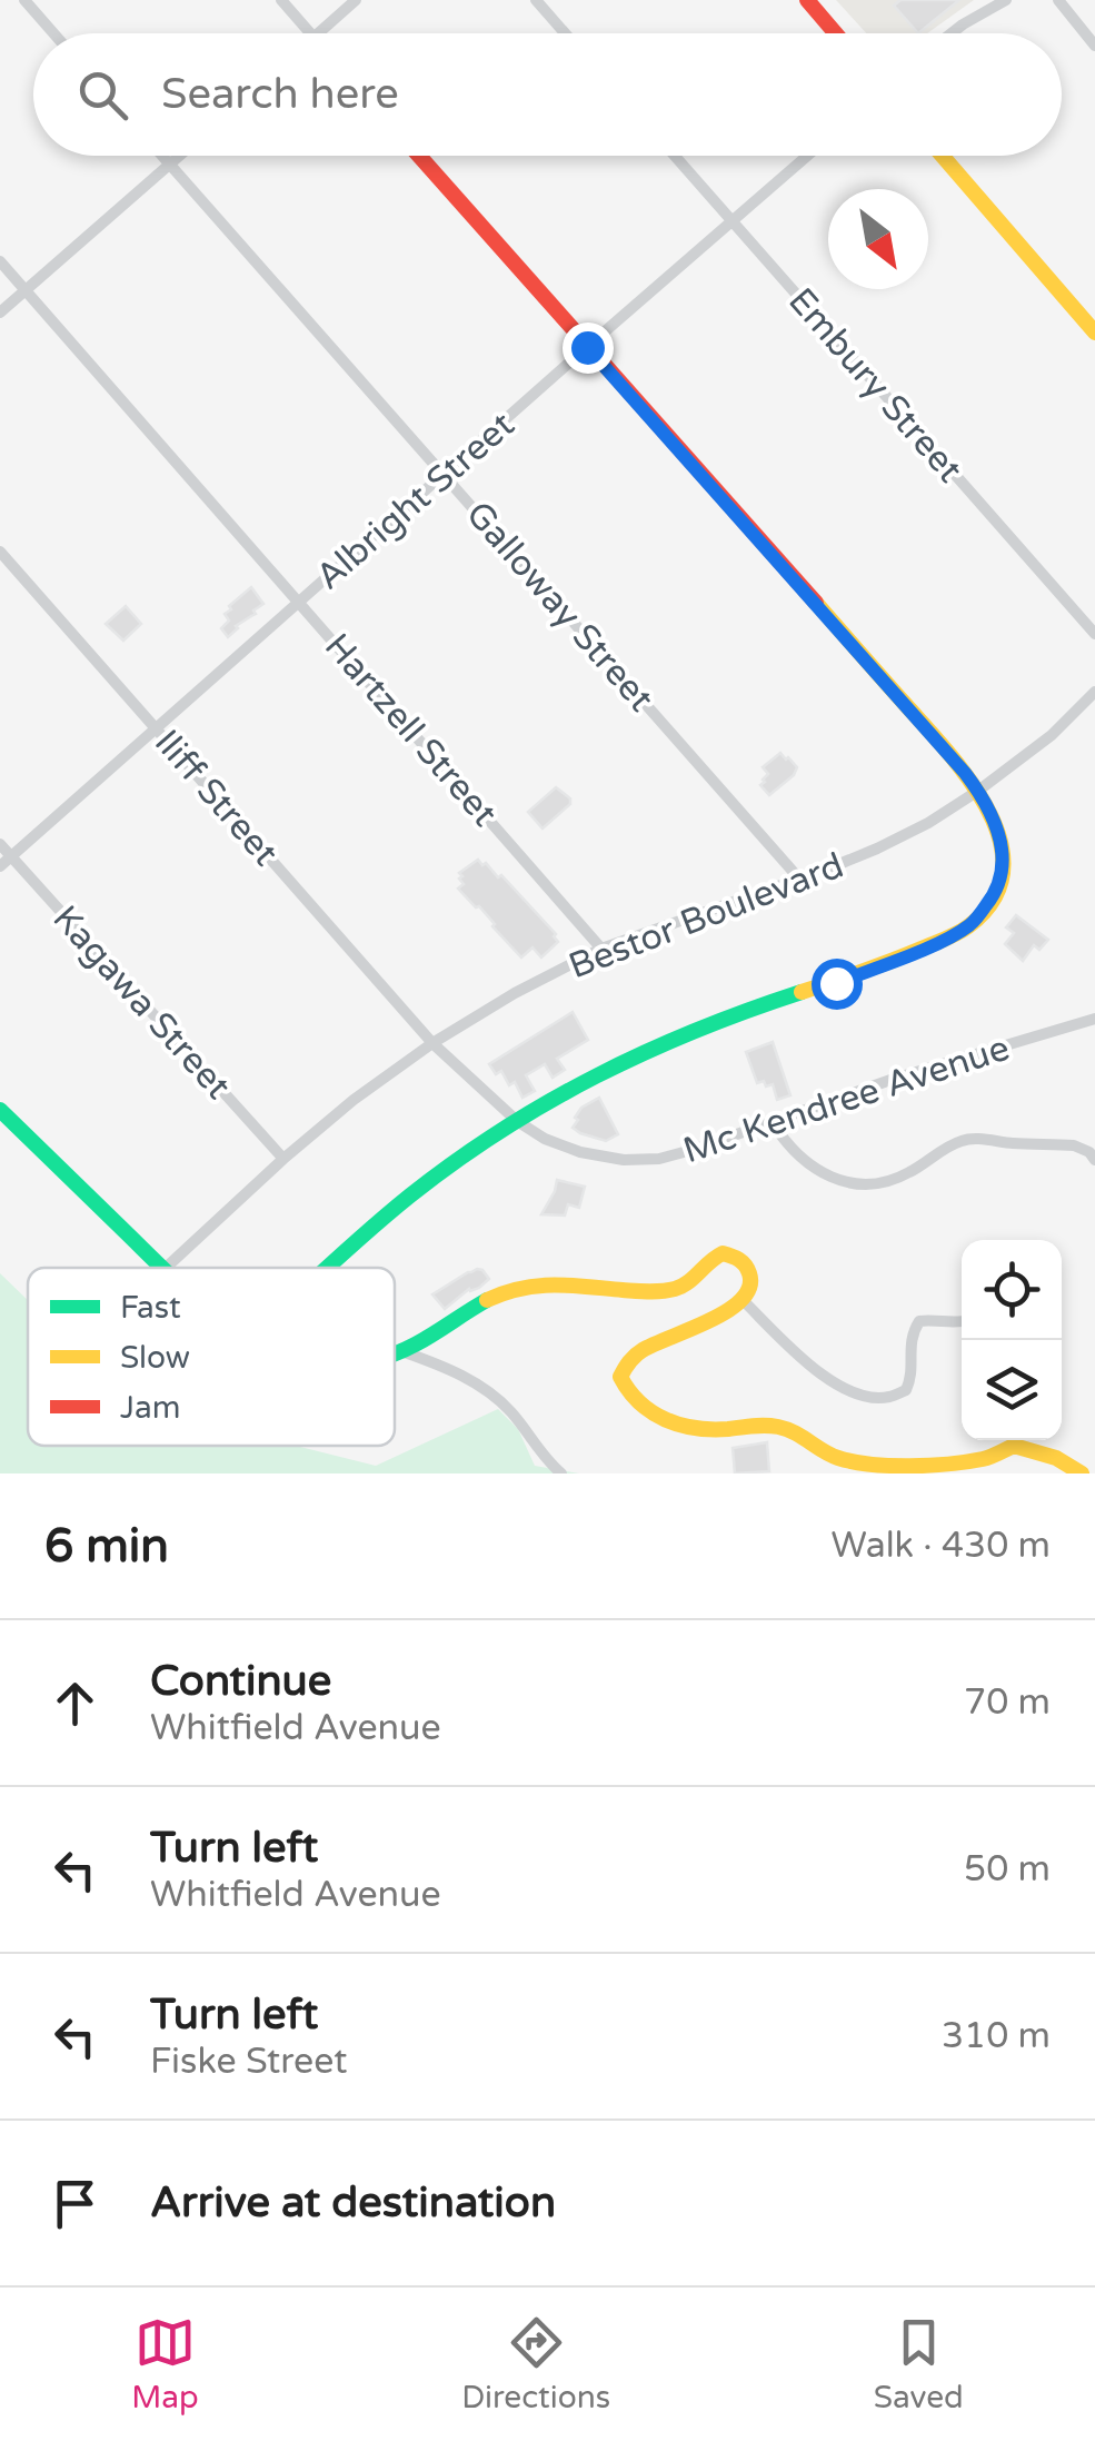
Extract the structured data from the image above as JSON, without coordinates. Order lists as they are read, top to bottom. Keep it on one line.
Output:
{"streets":{"street":["Embury Street","Albright Street","Galloway Street","Hartzell Street","Iliff Street","Bestor Boulevard","Kagawa Street","Mc Kendree Avenue"]},"crossings":[["Embury Street","Albright Street"],["Albright Street","Galloway Street"],["Albright Street","Hartzell Street"],["Albright Street","Iliff Street"],["Albright Street","Kagawa Street"],["Galloway Street","Bestor Boulevard"],["Hartzell Street","Bestor Boulevard"],["Iliff Street","Bestor Boulevard"],["Iliff Street","Mc Kendree Avenue"],["Bestor Boulevard","Kagawa Street"],["Bestor Boulevard","Mc Kendree Avenue"]],"legend":["Fast","Slow","Jam"],"north":"bottom right","page":{"search":"Search here","heading":["6 min","Walk · 430 m"],"list":[["Continue","Whitfield Avenue","70 m"],["Turn left","Whitfield Avenue","50 m"],["Turn left","Fiske Street","310 m"],"Arrive at destination"],"nav":["Map","Directions","Saved"]}}
